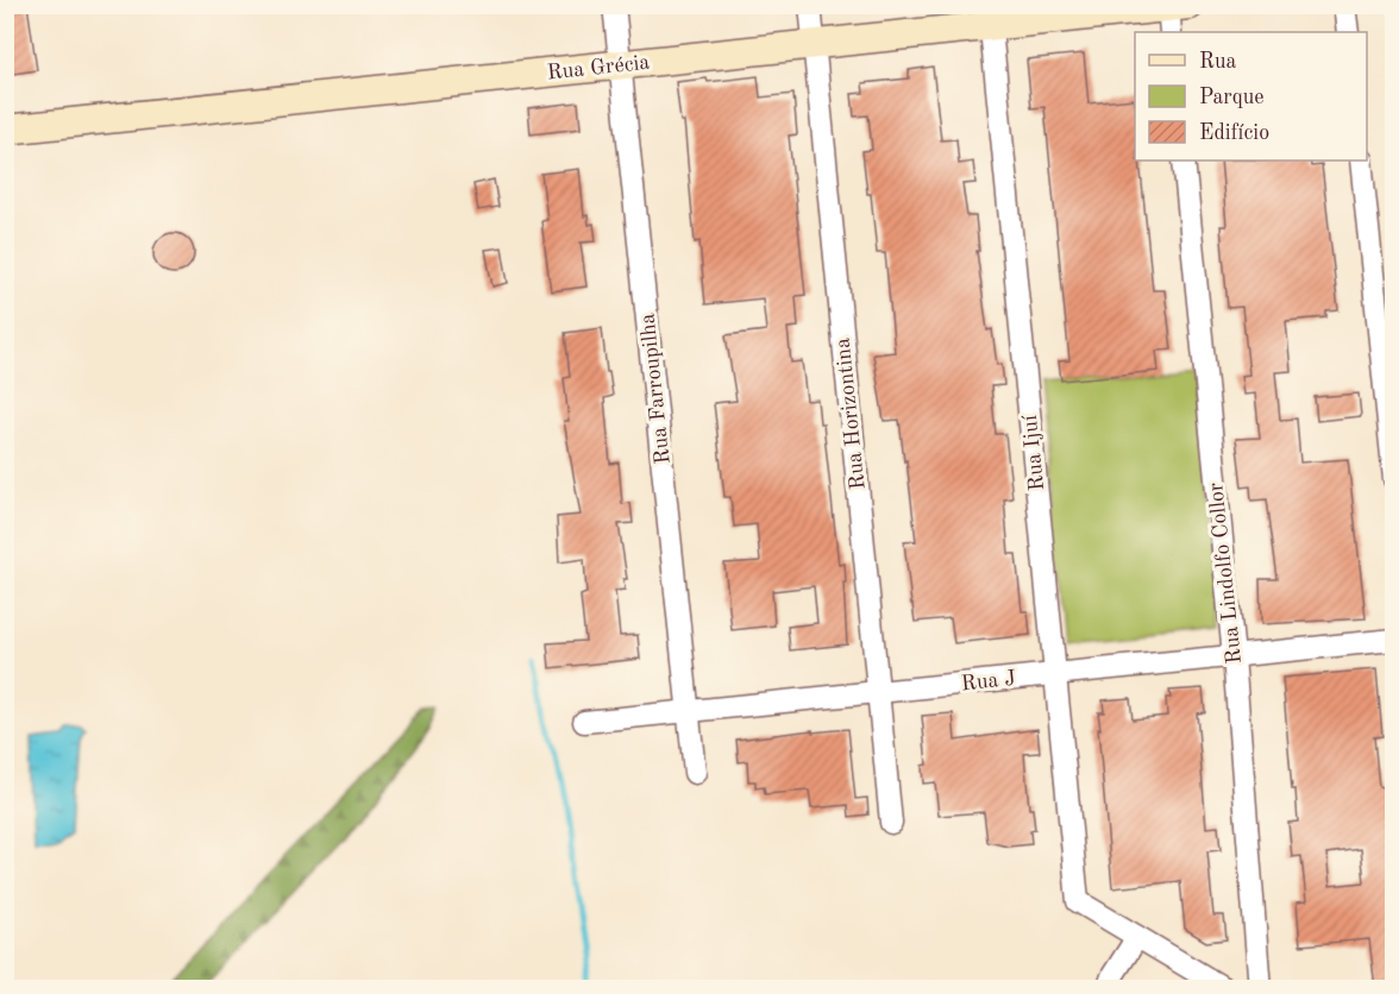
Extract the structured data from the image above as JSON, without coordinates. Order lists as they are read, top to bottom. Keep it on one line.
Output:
{"streets":{"main road":["Rua Grécia"],"street":["Rua Farroupilha","Rua Horizontina","Rua Ijuí","Rua Lindolfo Collor","Rua J"]},"crossings":[["Rua Grécia","Rua Farroupilha"],["Rua Grécia","Rua Horizontina"],["Rua Grécia","Rua Ijuí"],["Rua Farroupilha","Rua J"],["Rua Horizontina","Rua J"],["Rua Ijuí","Rua J"],["Rua Lindolfo Collor","Rua J"]],"legend":["Rua","Parque","Edifício"]}
